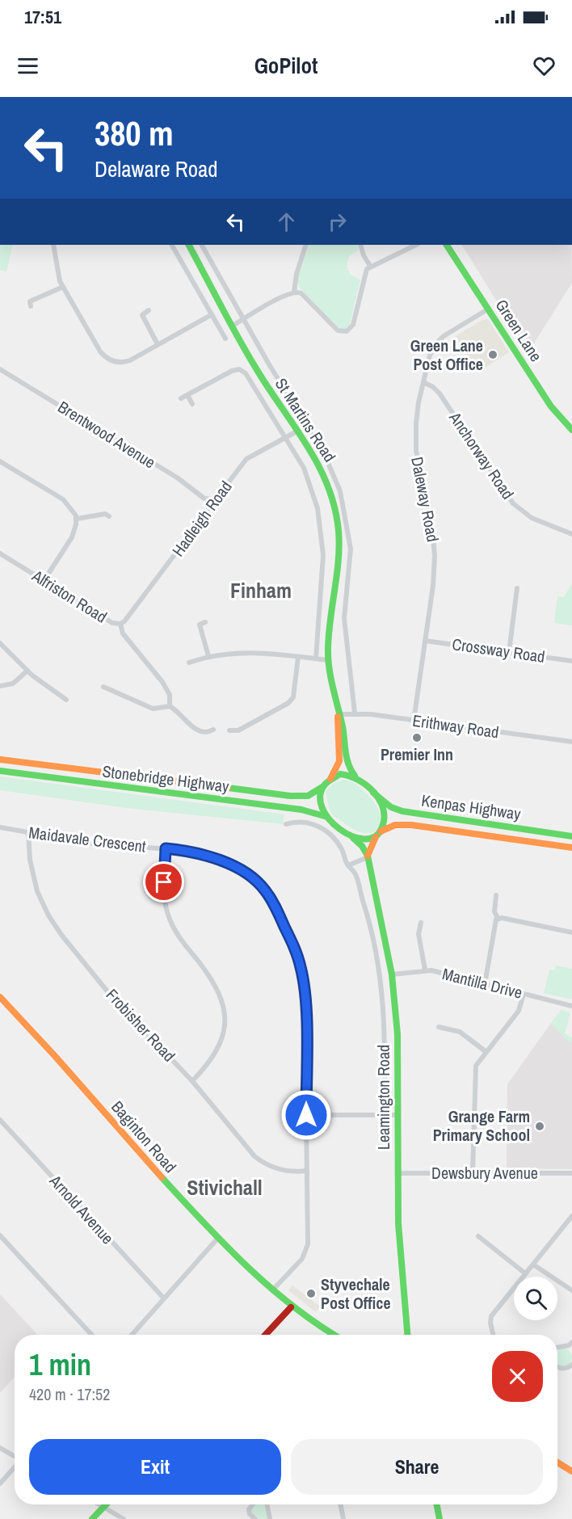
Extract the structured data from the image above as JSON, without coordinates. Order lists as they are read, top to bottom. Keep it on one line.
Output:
{"streets":{"main road":["Green Lane","St Martins Road","Stonebridge Highway","Kenpas Highway","Leamington Road","Baginton Road"],"street":["Brentwood Avenue","Anchorway Road","Daleway Road","Hadleigh Road","Alfriston Road","Crossway Road","Erithway Road","Maidavale Crescent","Mantilla Drive","Frobisher Road","Dewsbury Avenue","Arnold Avenue"]},"crossings":[["Green Lane","Daleway Road"],["St Martins Road","Hadleigh Road"],["St Martins Road","Erithway Road"],["St Martins Road","Stonebridge Highway"],["St Martins Road","Kenpas Highway"],["St Martins Road","Leamington Road"],["Brentwood Avenue","Hadleigh Road"],["Anchorway Road","Daleway Road"],["Daleway Road","Crossway Road"],["Daleway Road","Erithway Road"],["Hadleigh Road","Alfriston Road"],["Stonebridge Highway","Kenpas Highway"],["Stonebridge Highway","Leamington Road"],["Kenpas Highway","Leamington Road"],["Maidavale Crescent","Frobisher Road"],["Maidavale Crescent","Baginton Road"],["Mantilla Drive","Leamington Road"],["Leamington Road","Dewsbury Avenue"]],"districts":["Finham","Stivichall"],"places":["Green Lane Post Office","Premier Inn","Grange Farm Primary School","Styvechale Post Office"],"page":{"status":"17:51","header":"GoPilot","turn":["380 m","Delaware Road"],"heading":["1 min","420 m · 17:52"],"buttons":["Exit","Share"]}}
